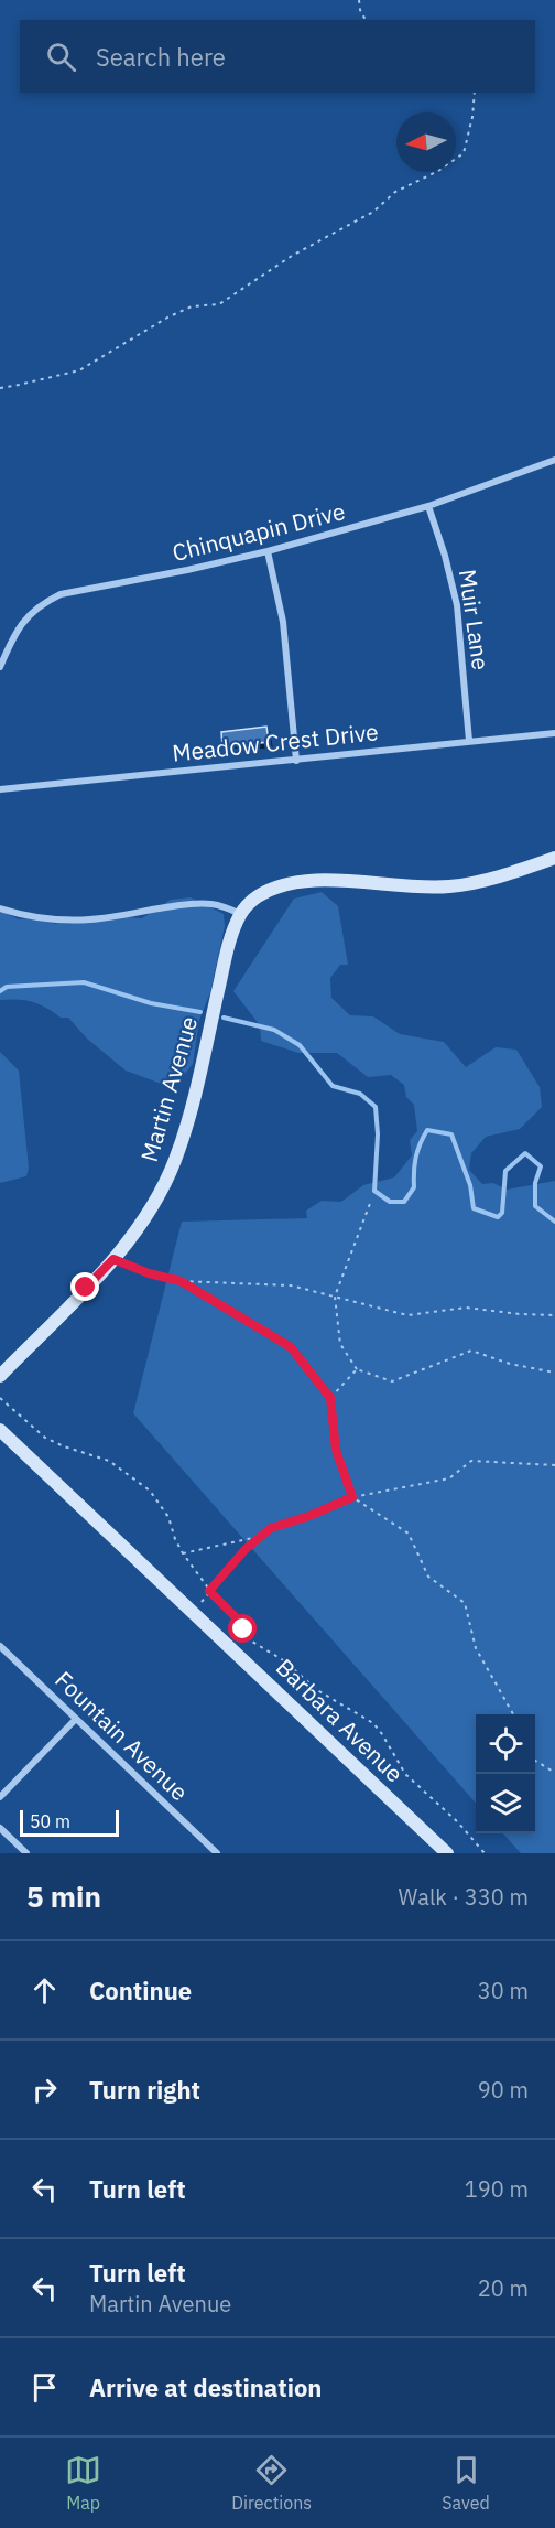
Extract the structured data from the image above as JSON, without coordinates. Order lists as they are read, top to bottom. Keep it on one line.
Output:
{"streets":{"street":["Chinquapin Drive","Muir Lane","Meadow Crest Drive","Martin Avenue","Barbara Avenue","Fountain Avenue"]},"crossings":[["Chinquapin Drive","Muir Lane"],["Muir Lane","Meadow Crest Drive"]],"scale_bar":"50 m","north":"left","page":{"search":"Search here","scale":"50 m","heading":["5 min","Walk · 330 m"],"list":[["Continue","30 m"],["Turn right","90 m"],["Turn left","190 m"],["Turn left","Martin Avenue","20 m"],"Arrive at destination"],"nav":["Map","Directions","Saved"]}}
